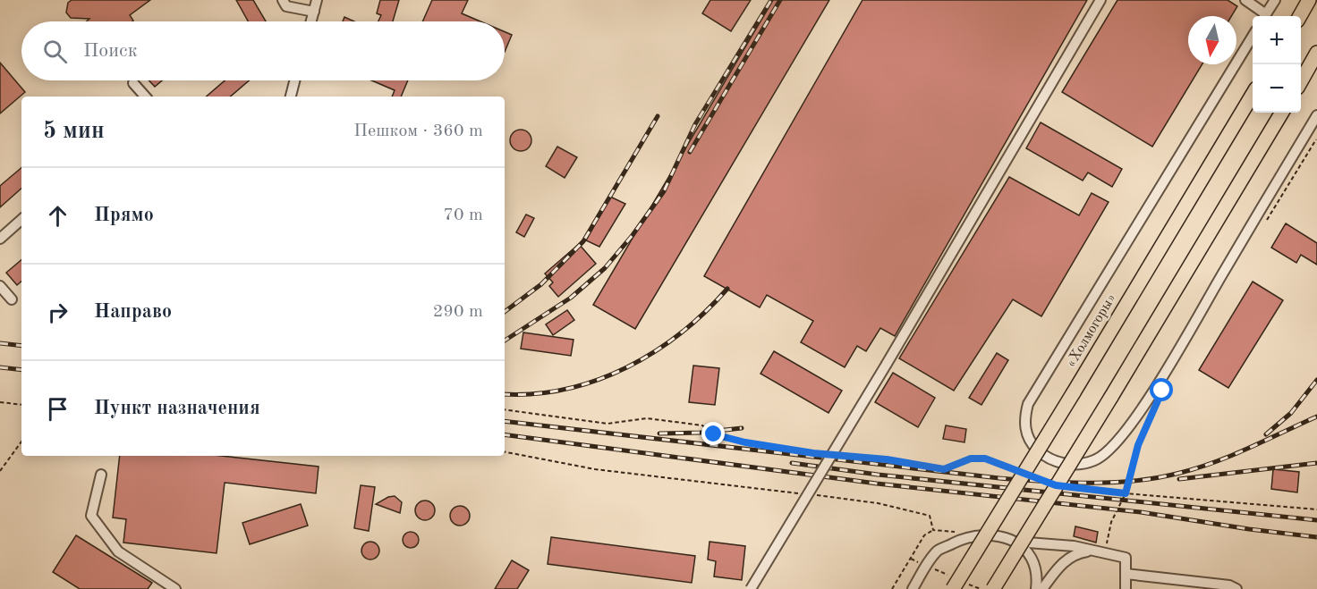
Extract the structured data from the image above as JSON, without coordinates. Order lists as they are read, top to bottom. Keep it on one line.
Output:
{"streets":{"highway":["«Холмогоры»"]},"north":"bottom","page":{"map_buttons":["+","−"],"search":"Поиск","heading":["5 мин","Пешком · 360 m"],"list":[["Прямо","70 m"],["Направо","290 m"],"Пункт назначения"]}}
